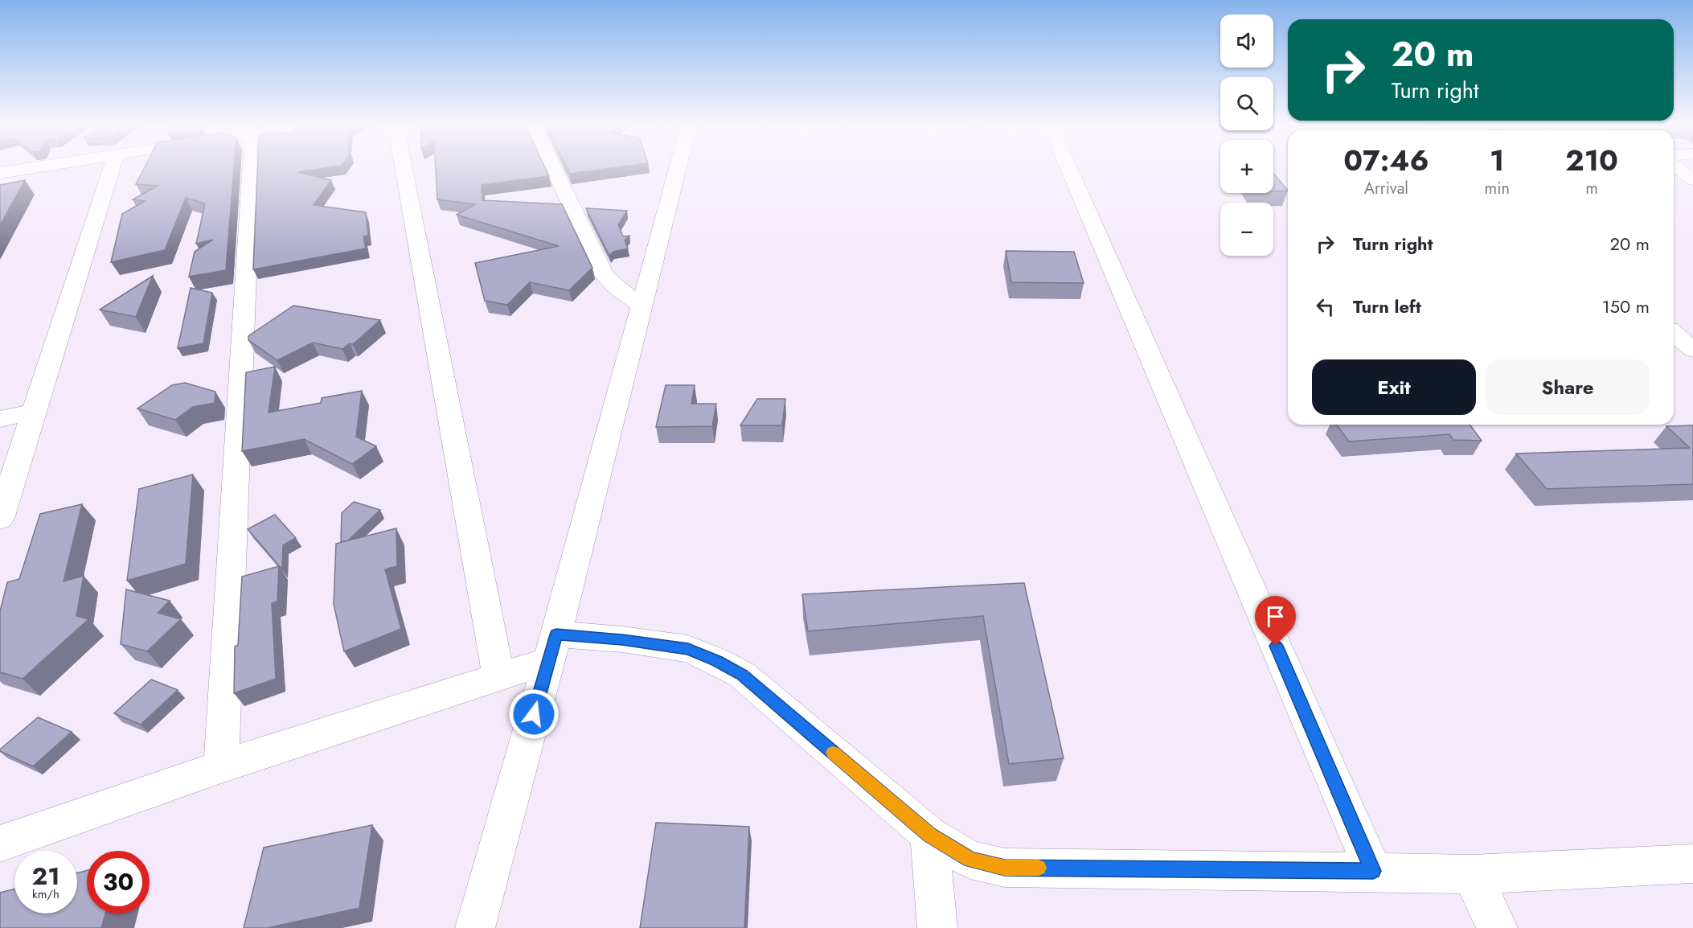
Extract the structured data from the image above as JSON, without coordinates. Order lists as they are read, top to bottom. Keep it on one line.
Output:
{"page":{"map_buttons":["+","−"],"turn":["20 m","Turn right"],"eta":["07:46","Arrival","1","min","210","m"],"list":[{"name":"Turn right","value":"20 m"},{"name":"Turn left","value":"150 m"}],"buttons":["Exit","Share"],"speed":"21 km/h","limit":"30"}}
